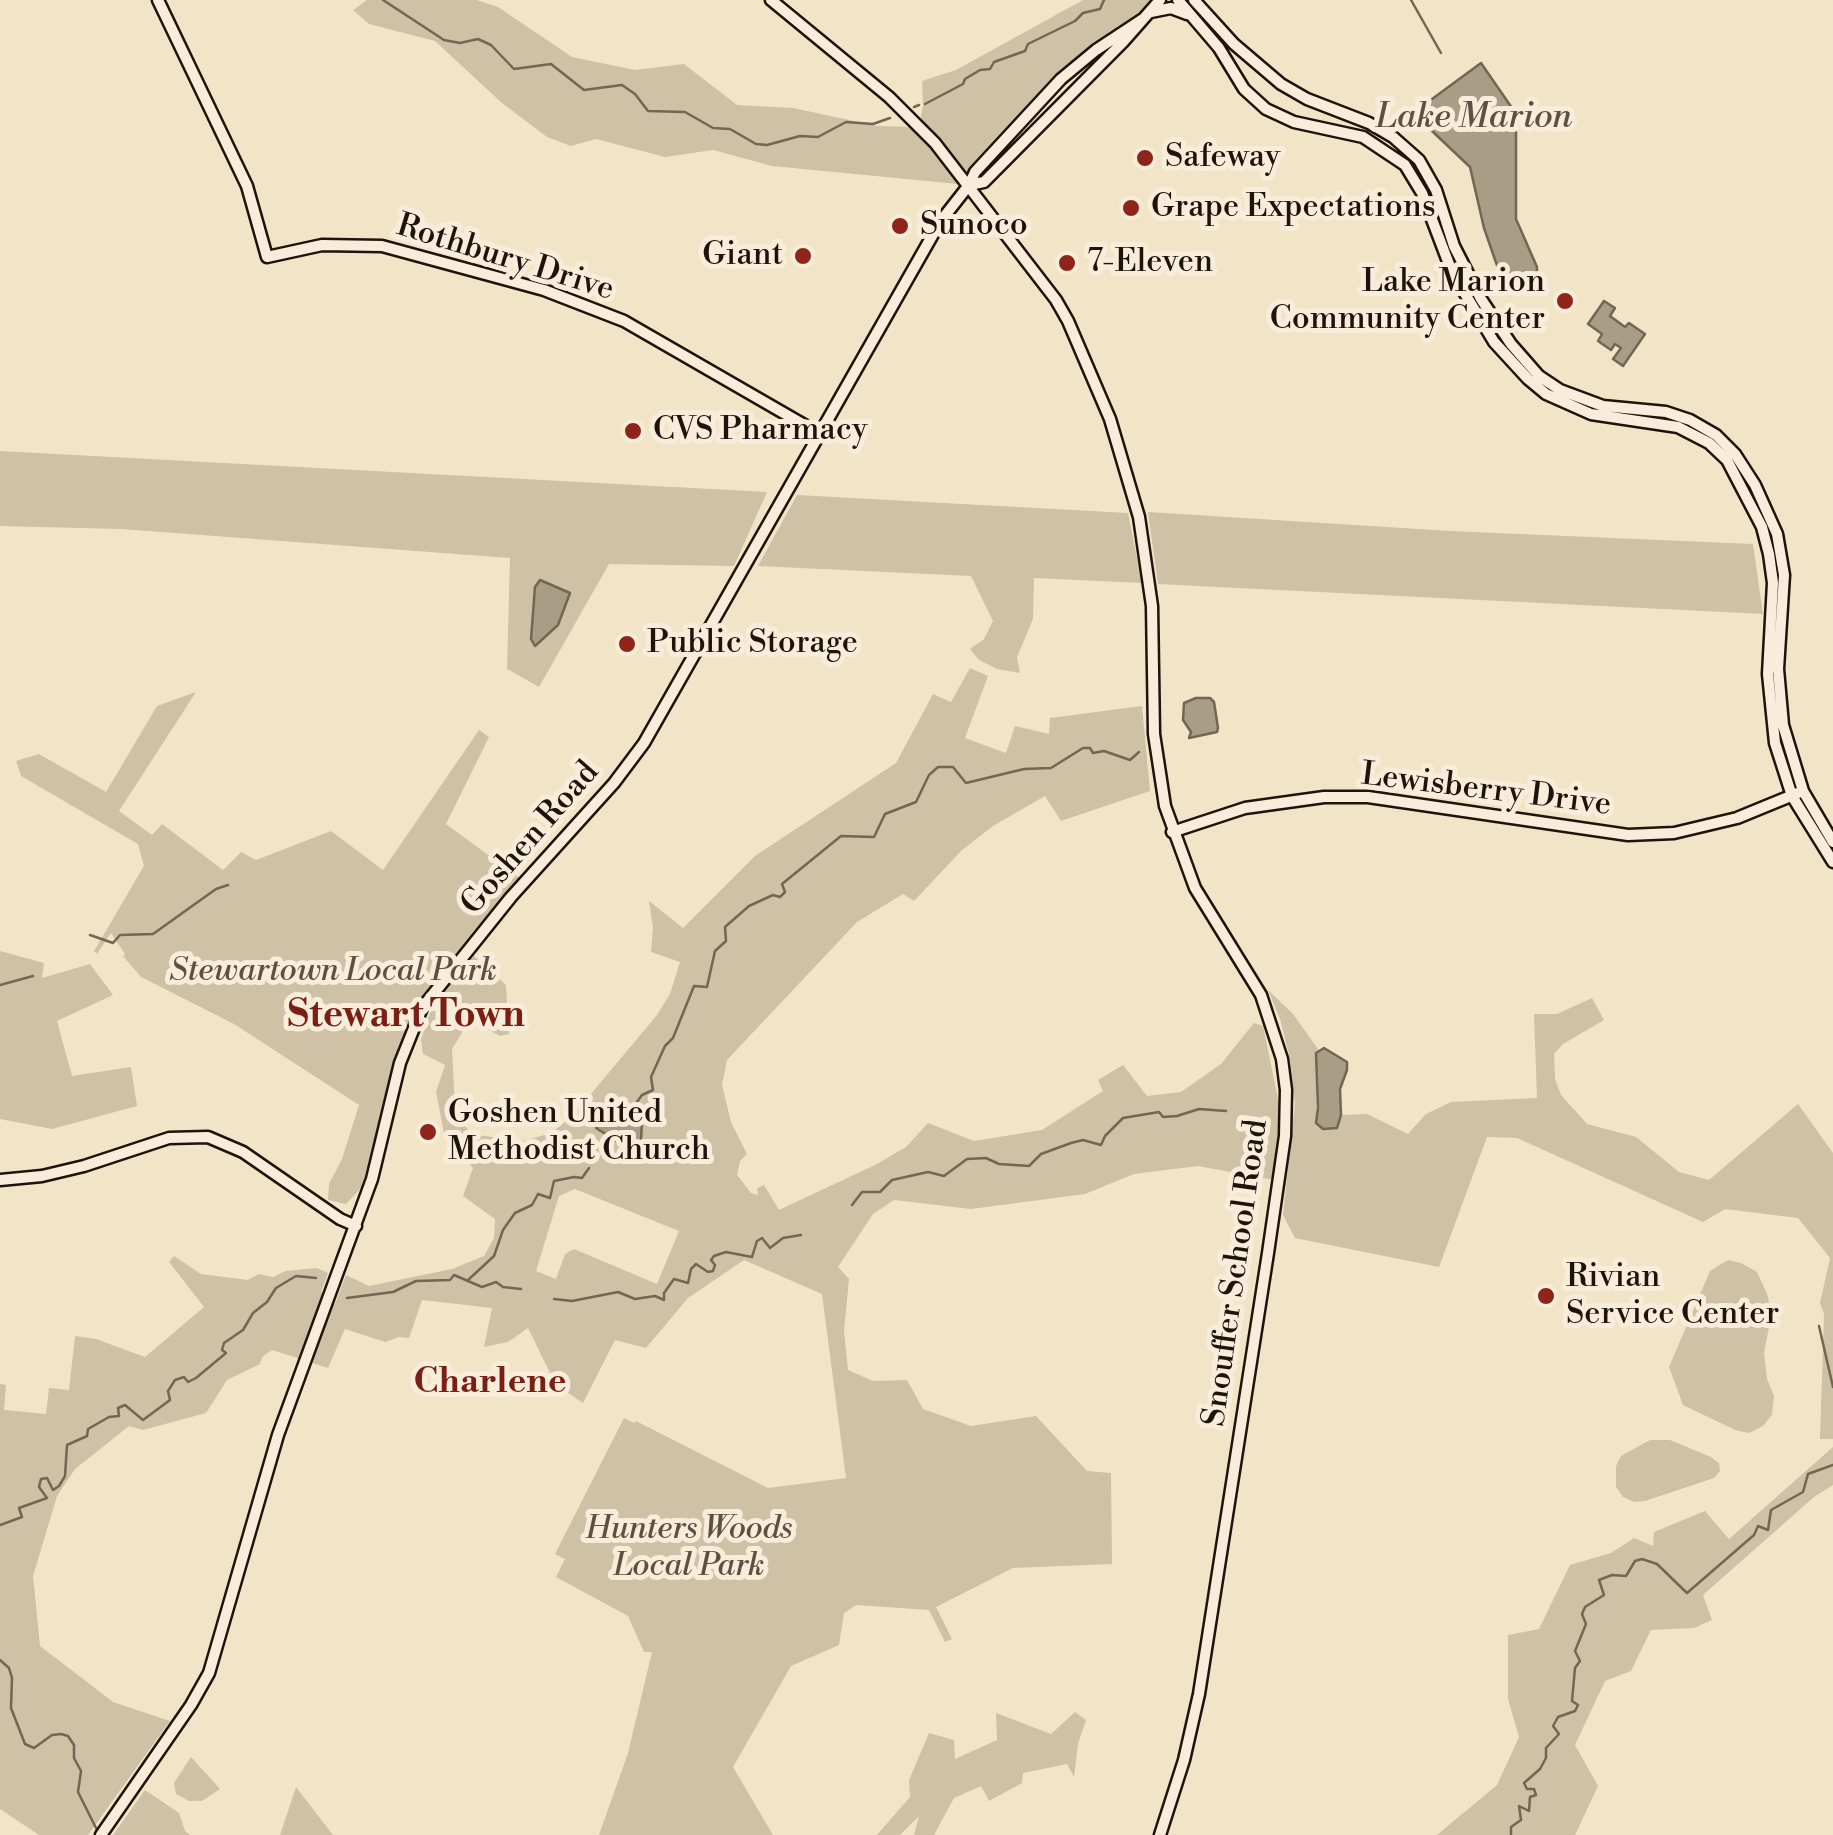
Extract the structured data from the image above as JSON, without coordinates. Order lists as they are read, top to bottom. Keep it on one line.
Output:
{"streets":{"street":["Rothbury Drive","Lewisberry Drive","Goshen Road","Snouffer School Road"]},"crossings":[["Rothbury Drive","Goshen Road"],["Lewisberry Drive","Snouffer School Road"],["Goshen Road","Snouffer School Road"]],"districts":["Stewart Town","Charlene"],"water":["Lake Marion"],"parks":["Stewartown Local Park","Hunters Woods Local Park"],"places":["Safeway","Grape Expectations","Sunoco","Giant","7-Eleven","Lake Marion Community Center","CVS Pharmacy","Public Storage","Goshen United Methodist Church","Rivian Service Center"]}
